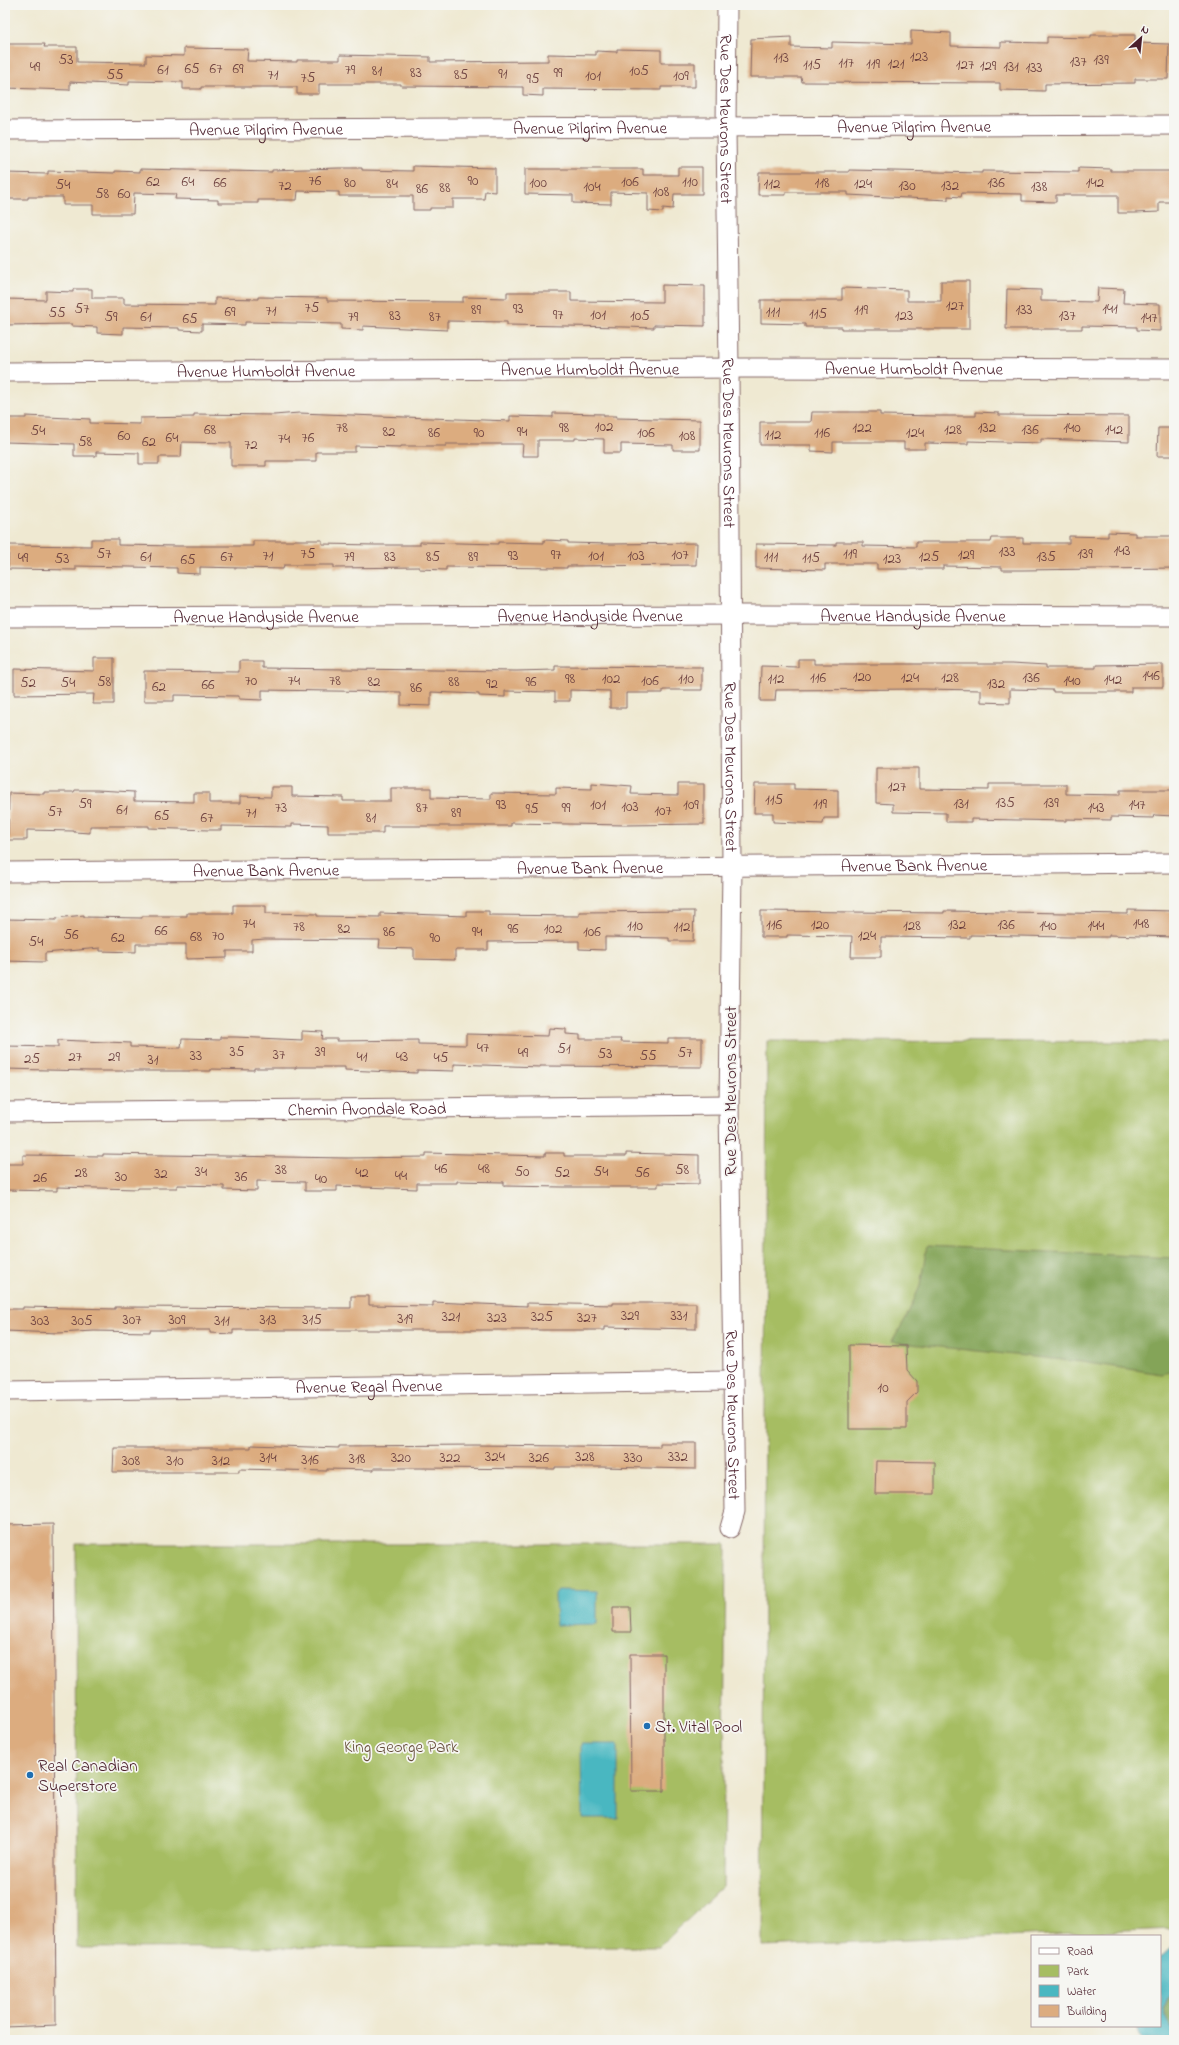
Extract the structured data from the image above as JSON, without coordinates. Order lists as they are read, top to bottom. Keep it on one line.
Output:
{"streets":{"street":["Rue Des Meurons Street","Avenue Pilgrim Avenue","Avenue Humboldt Avenue","Avenue Handyside Avenue","Avenue Bank Avenue","Chemin Avondale Road","Avenue Regal Avenue"]},"crossings":[["Rue Des Meurons Street","Avenue Pilgrim Avenue"],["Rue Des Meurons Street","Avenue Humboldt Avenue"],["Rue Des Meurons Street","Avenue Handyside Avenue"],["Rue Des Meurons Street","Avenue Bank Avenue"],["Rue Des Meurons Street","Chemin Avondale Road"],["Rue Des Meurons Street","Avenue Regal Avenue"]],"parks":["King George Park"],"places":["St. Vital Pool","Real Canadian Superstore"],"house_numbers":["123","113","53","139","137","117","119","121","115","127","129","49","131","133","65","67","69","61","79","81","105","83","99","91","55","71","85","101","109","75","95","76","90","62","64","106","110","66","80","100","118","136","142","84","112","124","54","72","130","132","104","138","88","86","108","58","60","127","75","57","93","141","89","119","133","71","69","111","55","115","97","101","83","105","123","137","59","61","79","87","147","65","102","78","98","122","132","140","68","128","136","142","54","82","94","86","90","106","116","124","112","60","108","64","76","74","58","62","72","143","133","57","75","119","139","97","107","129","71","93","101","103","61","67","79","83","85","89","111","125","135","49","115","53","123","65","146","120","116","124","128","136","98","102","110","112","142","70","74","78","106","140","58","82","88","96","52","54","92","132","66","62","86","127","115","135","139","59","119","131","93","101","109","147","103","73","87","99","143","95","61","107","57","71","89","65","67","81","74","148","116","120","132","136","110","128","140","144","78","112","82","96","102","66","86","94","106","56","70","124","68","62","90","54","47","51","35","39","49","57","53","37","33","55","27","29","41","43","45","25","31","46","48","38","58","34","50","54","28","42","52","56","32","44","30","36","26","40","329","331","321","325","323","327","319","307","309","313","315","303","305","311","10","324","328","332","314","320","322","326","330","318","316","308","310","312"],"legend":["Road","Park","Water","Building"],"north":"top right"}
